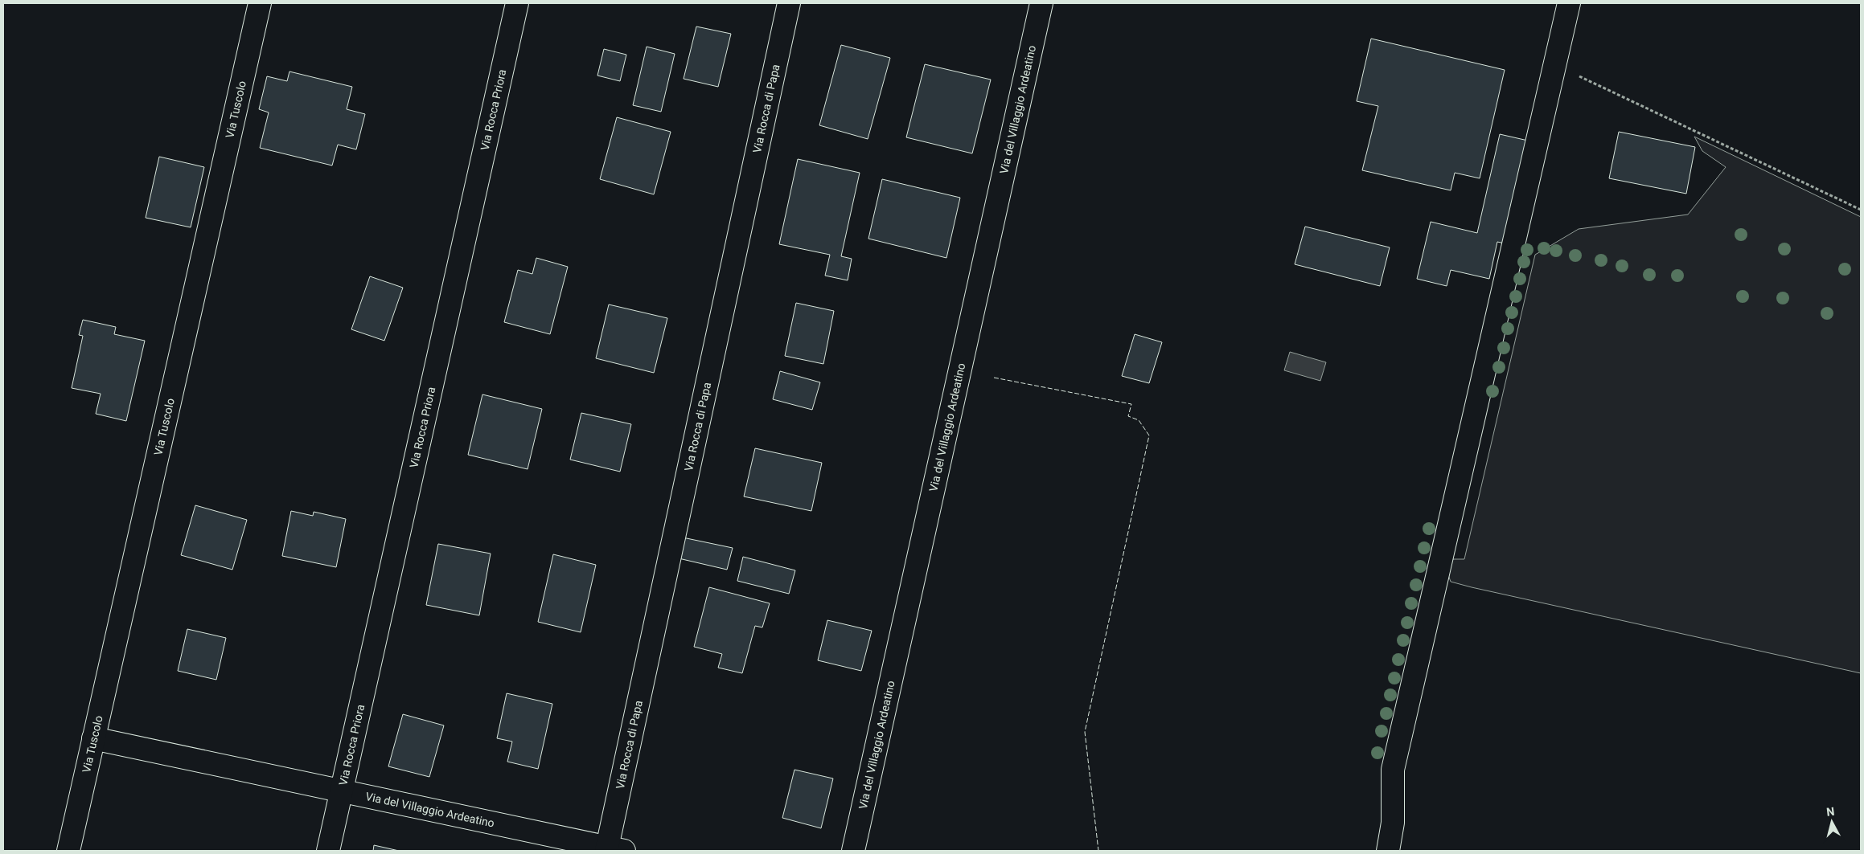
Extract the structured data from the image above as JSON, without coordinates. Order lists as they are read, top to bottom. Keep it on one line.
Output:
{"streets":{"street":["Via Tuscolo","Via Rocca Priora","Via Rocca di Papa","Via del Villaggio Ardeatino"]},"crossings":[["Via Tuscolo","Via del Villaggio Ardeatino"],["Via Rocca Priora","Via del Villaggio Ardeatino"],["Via Rocca di Papa","Via del Villaggio Ardeatino"]],"north":"top"}
